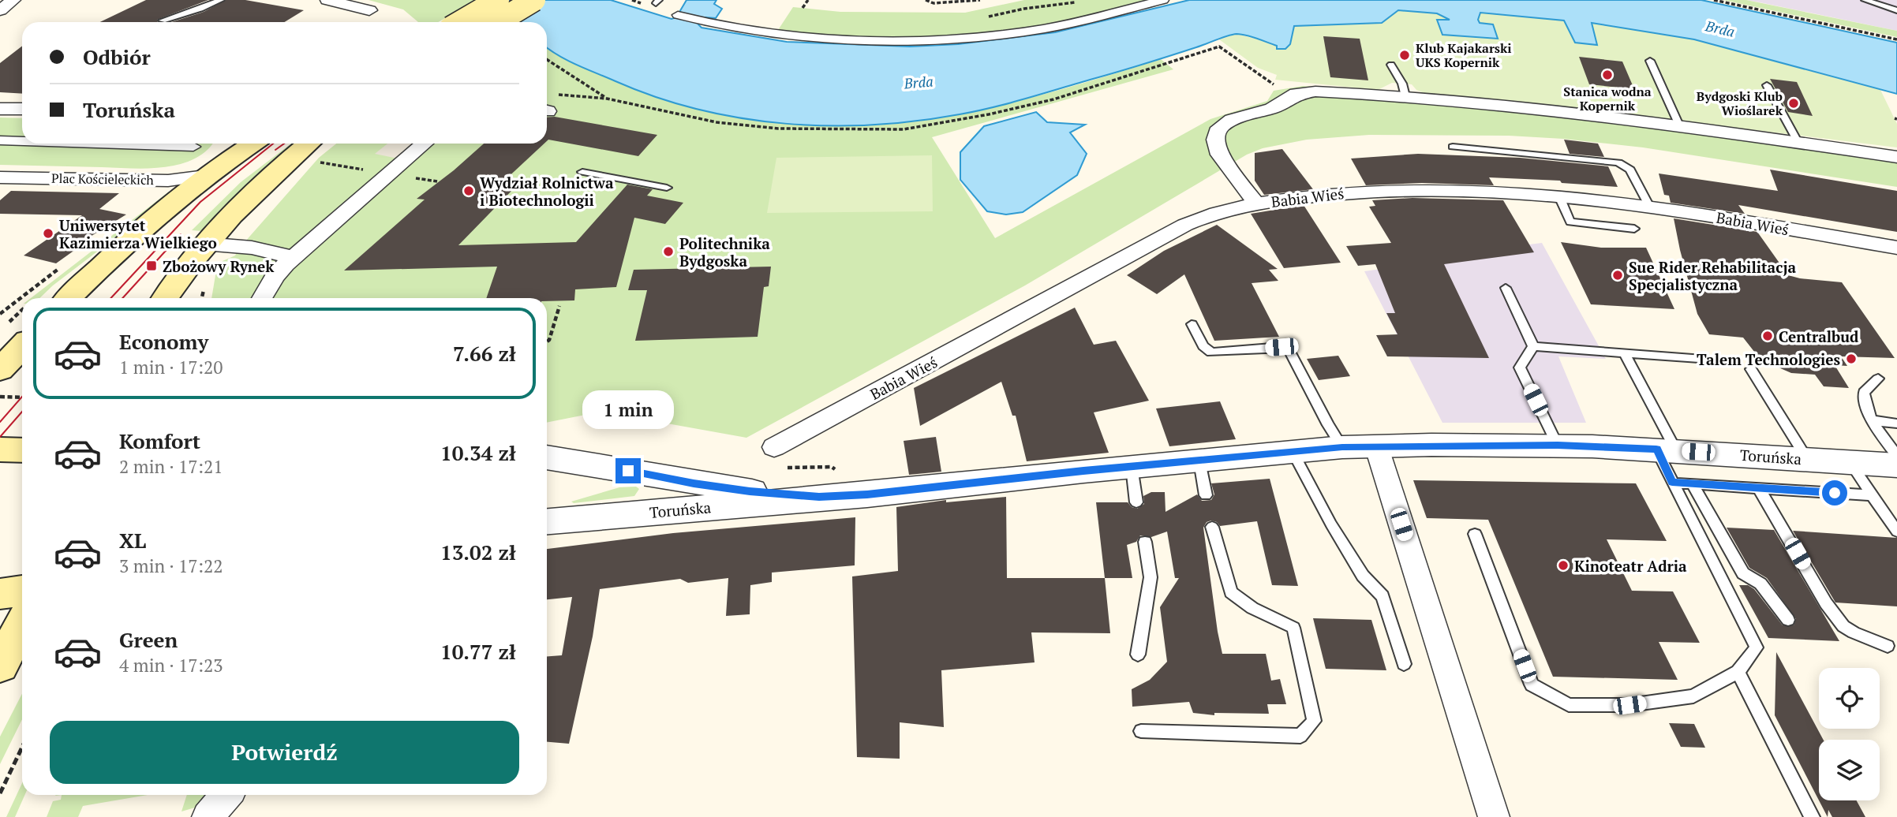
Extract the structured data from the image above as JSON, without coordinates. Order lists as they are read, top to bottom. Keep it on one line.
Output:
{"streets":{"street":["Plac Kościeleckich","Babia Wieś","Toruńska"]},"water":["Brda"],"places":{"other":["Klub Kajakarski UKS Kopernik","Stanica wodna Kopernik","Bydgoski Klub Wioślarek","Wydział Rolnictwa i Biotechnologii","Uniwersytet Kazimierza Wielkiego","Politechnika Bydgoska","Sue Rider Rehabilitacja Specjalistyczna","Centralbud","Talem Technologies","Kinoteatr Adria"],"transit":["Zbożowy Rynek"]},"page":{"banner":["Odbiór","Toruńska"],"list":[{"name":"Economy","note":"1 min · 17:20","value":"7.66 zł"},{"name":"Komfort","note":"2 min · 17:21","value":"10.34 zł"},{"name":"XL","note":"3 min · 17:22","value":"13.02 zł"},{"name":"Green","note":"4 min · 17:23","value":"10.77 zł"}],"bubble":"1 min","buttons":"Potwierdź"}}
